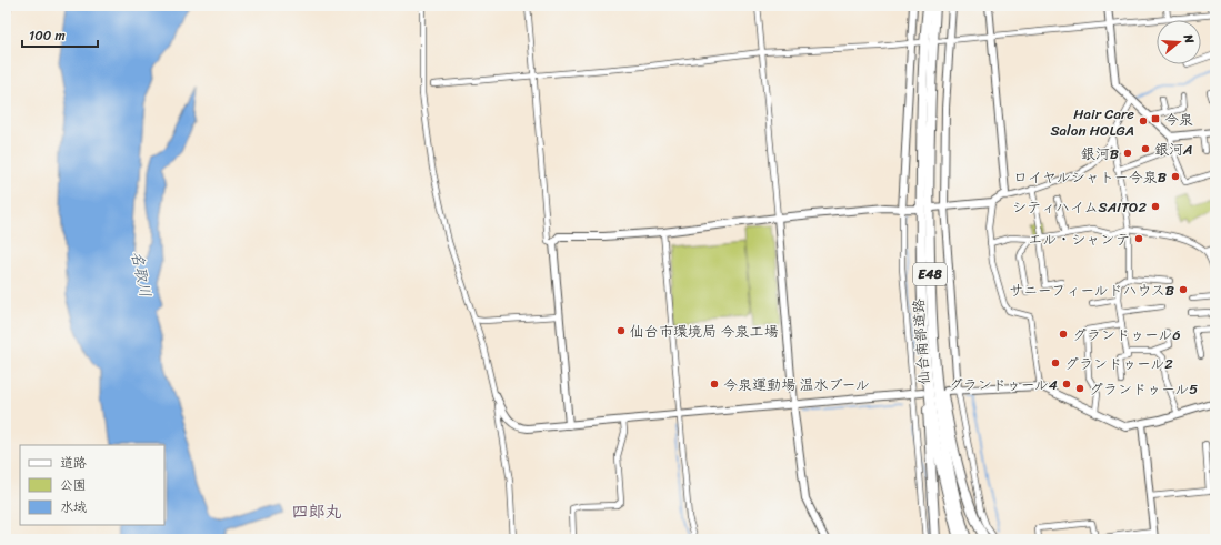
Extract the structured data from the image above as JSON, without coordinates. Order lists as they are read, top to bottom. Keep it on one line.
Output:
{"streets":{"highway":["E48","仙台南部道路"]},"districts":["四郎丸"],"water":["名取川"],"places":{"transit":["今泉"],"other":["Hair Care Salon HOLGA","銀河A","銀河B","ロイヤルシャトー今泉B","シティハイムSAITO2","エル・シャンテ","サニーフィールドハウスB","仙台市環境局 今泉工場","グランドゥール6","グランドゥール2","今泉運動場 温水プール","グランドゥール4","グランドゥール5"]},"legend":["道路","公園","水域"],"scale_bar":"100 m","north":"right"}
